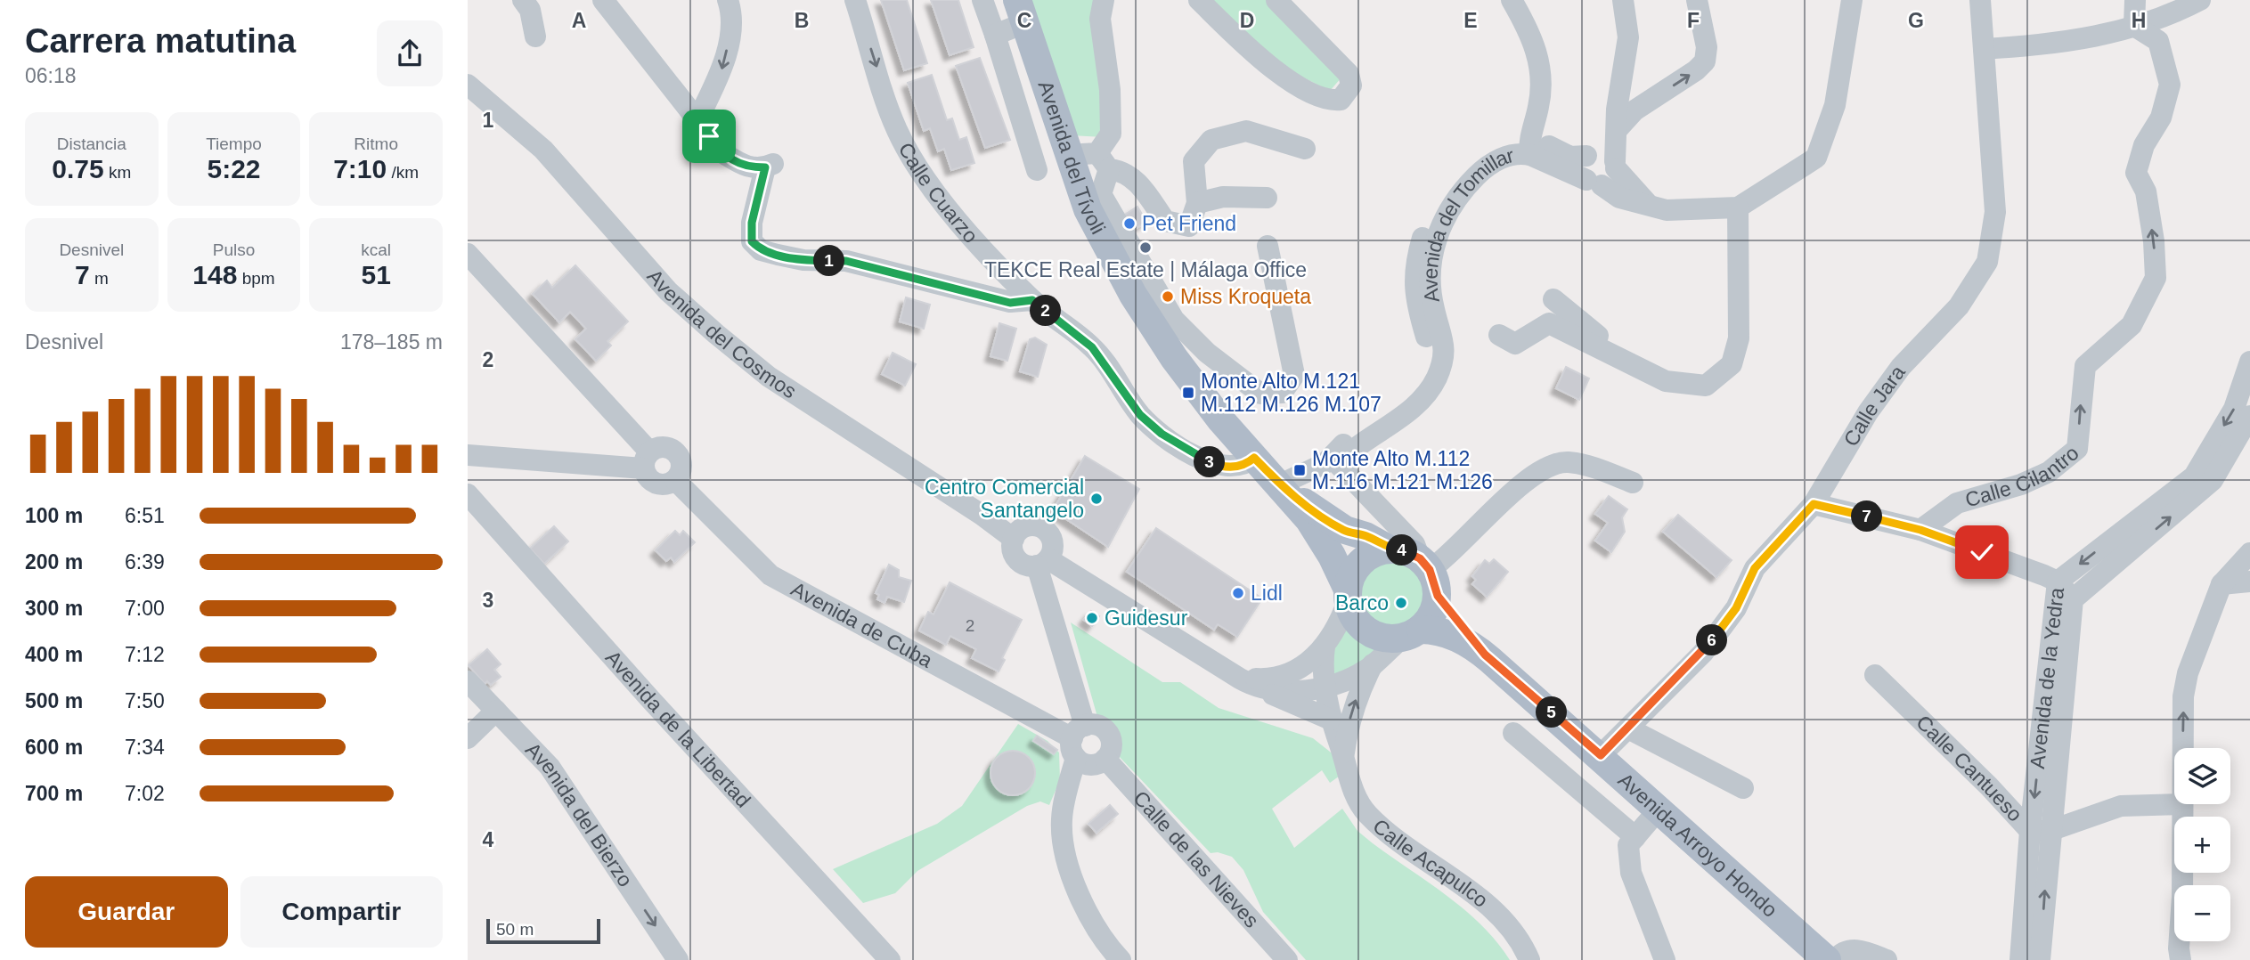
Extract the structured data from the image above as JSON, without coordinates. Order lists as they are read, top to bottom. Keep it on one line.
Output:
{"streets":{"main road":["Avenida del Tívoli","Avenida Arroyo Hondo"],"street":["Calle Cuarzo","Avenida del Tomillar","Avenida del Cosmos","Calle Jara","Calle Cilantro","Avenida de Cuba","Avenida de la Yedra","Avenida de la Libertad","Calle Cantueso","Avenida del Bierzo","Calle de las Nieves","Calle Acapulco"]},"crossings":[["Avenida del Tívoli","Calle Cuarzo"],["Avenida del Tívoli","Avenida del Tomillar"],["Avenida del Tívoli","Avenida Arroyo Hondo"],["Avenida del Tomillar","Avenida Arroyo Hondo"],["Calle Jara","Avenida Arroyo Hondo"],["Avenida de Cuba","Calle de las Nieves"],["Avenida de la Yedra","Calle Cantueso"]],"one_way":["Calle Cilantro","Avenida del Bierzo"],"places":{"other":["Pet Friend","TEKCE Real Estate | Málaga Office","Miss Kroqueta","Centro Comercial Santangelo","Lidl","Barco","Guidesur"],"transit":["Monte Alto M.121 M.112 M.126 M.107","Monte Alto M.112 M.116 M.121 M.126"]},"house_numbers":["2"],"scale_bar":"50 m","page":{"heading":["Carrera matutina","06:18"],"stats":[["Distancia","0.75 km"],["Tiempo","5:22"],["Ritmo","7:10 /km"],["Desnivel","7 m"],["Pulso","148 bpm"],["kcal","51"]],"pins":["1","2","3","7","4","6","5"],"chart":["Desnivel","178–185 m"],"list":[{"name":"100 m","note":"6:51"},{"name":"200 m","note":"6:39"},{"name":"300 m","note":"7:00"},{"name":"400 m","note":"7:12"},{"name":"500 m","note":"7:50"},{"name":"600 m","note":"7:34"},{"name":"700 m","note":"7:02"}],"map_buttons":["+","−"],"buttons":["Guardar","Compartir"],"scale":"50 m"},"grid":{"columns":["A","B","C","D","E","F","G","H"],"rows":["1","2","3","4"]}}
